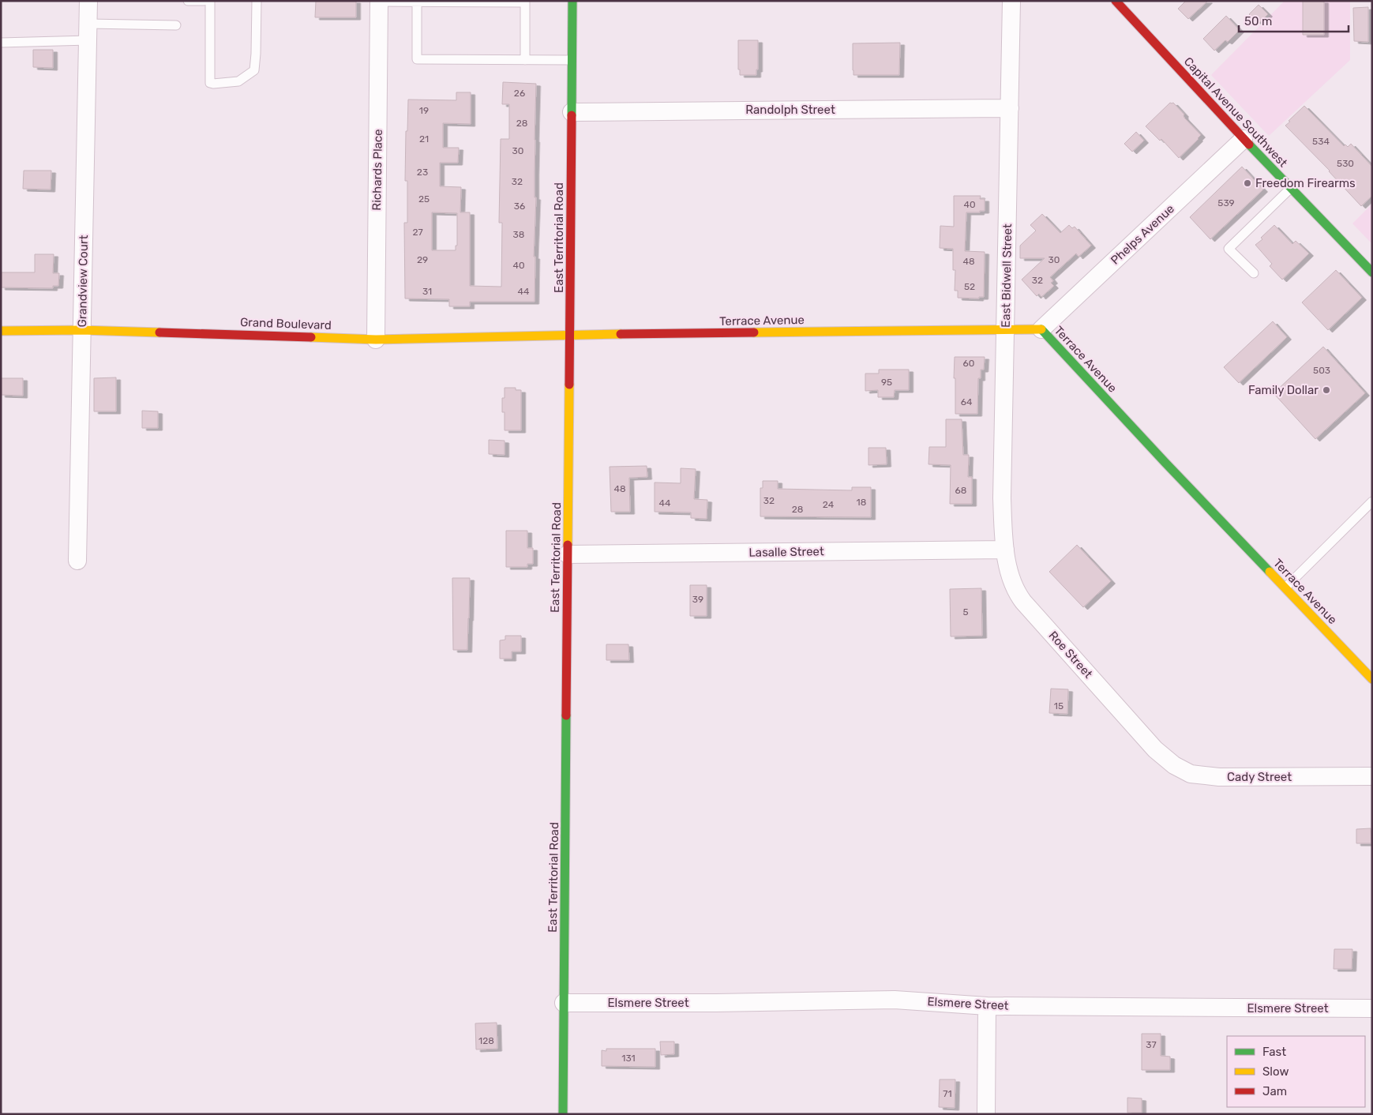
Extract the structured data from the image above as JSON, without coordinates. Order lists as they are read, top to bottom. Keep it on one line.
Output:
{"streets":{"street":["Randolph Street","Capital Avenue Southwest","Richards Place","Phelps Avenue","East Territorial Road","East Bidwell Street","Grandview Court","Terrace Avenue","Grand Boulevard","Lasalle Street","Roe Street","Cady Street","Elsmere Street"]},"crossings":[["Randolph Street","East Territorial Road"],["Randolph Street","East Bidwell Street"],["Capital Avenue Southwest","Phelps Avenue"],["Richards Place","Grand Boulevard"],["Phelps Avenue","Terrace Avenue"],["East Territorial Road","Terrace Avenue"],["East Territorial Road","Grand Boulevard"],["East Territorial Road","Lasalle Street"],["East Territorial Road","Elsmere Street"],["East Bidwell Street","Terrace Avenue"],["East Bidwell Street","Lasalle Street"],["East Bidwell Street","Roe Street"],["Grandview Court","Grand Boulevard"],["Terrace Avenue","Grand Boulevard"],["Lasalle Street","Roe Street"],["Roe Street","Cady Street"]],"places":["Freedom Firearms","Family Dollar"],"house_numbers":["26","19","28","21","534","30","530","23","32","25","539","40","36","27","38","29","30","48","40","32","52","31","44","60","503","95","64","48","68","32","18","44","24","28","39","5","15","128","37","131","71"],"legend":["Fast","Slow","Jam"],"scale_bar":"50 m"}
